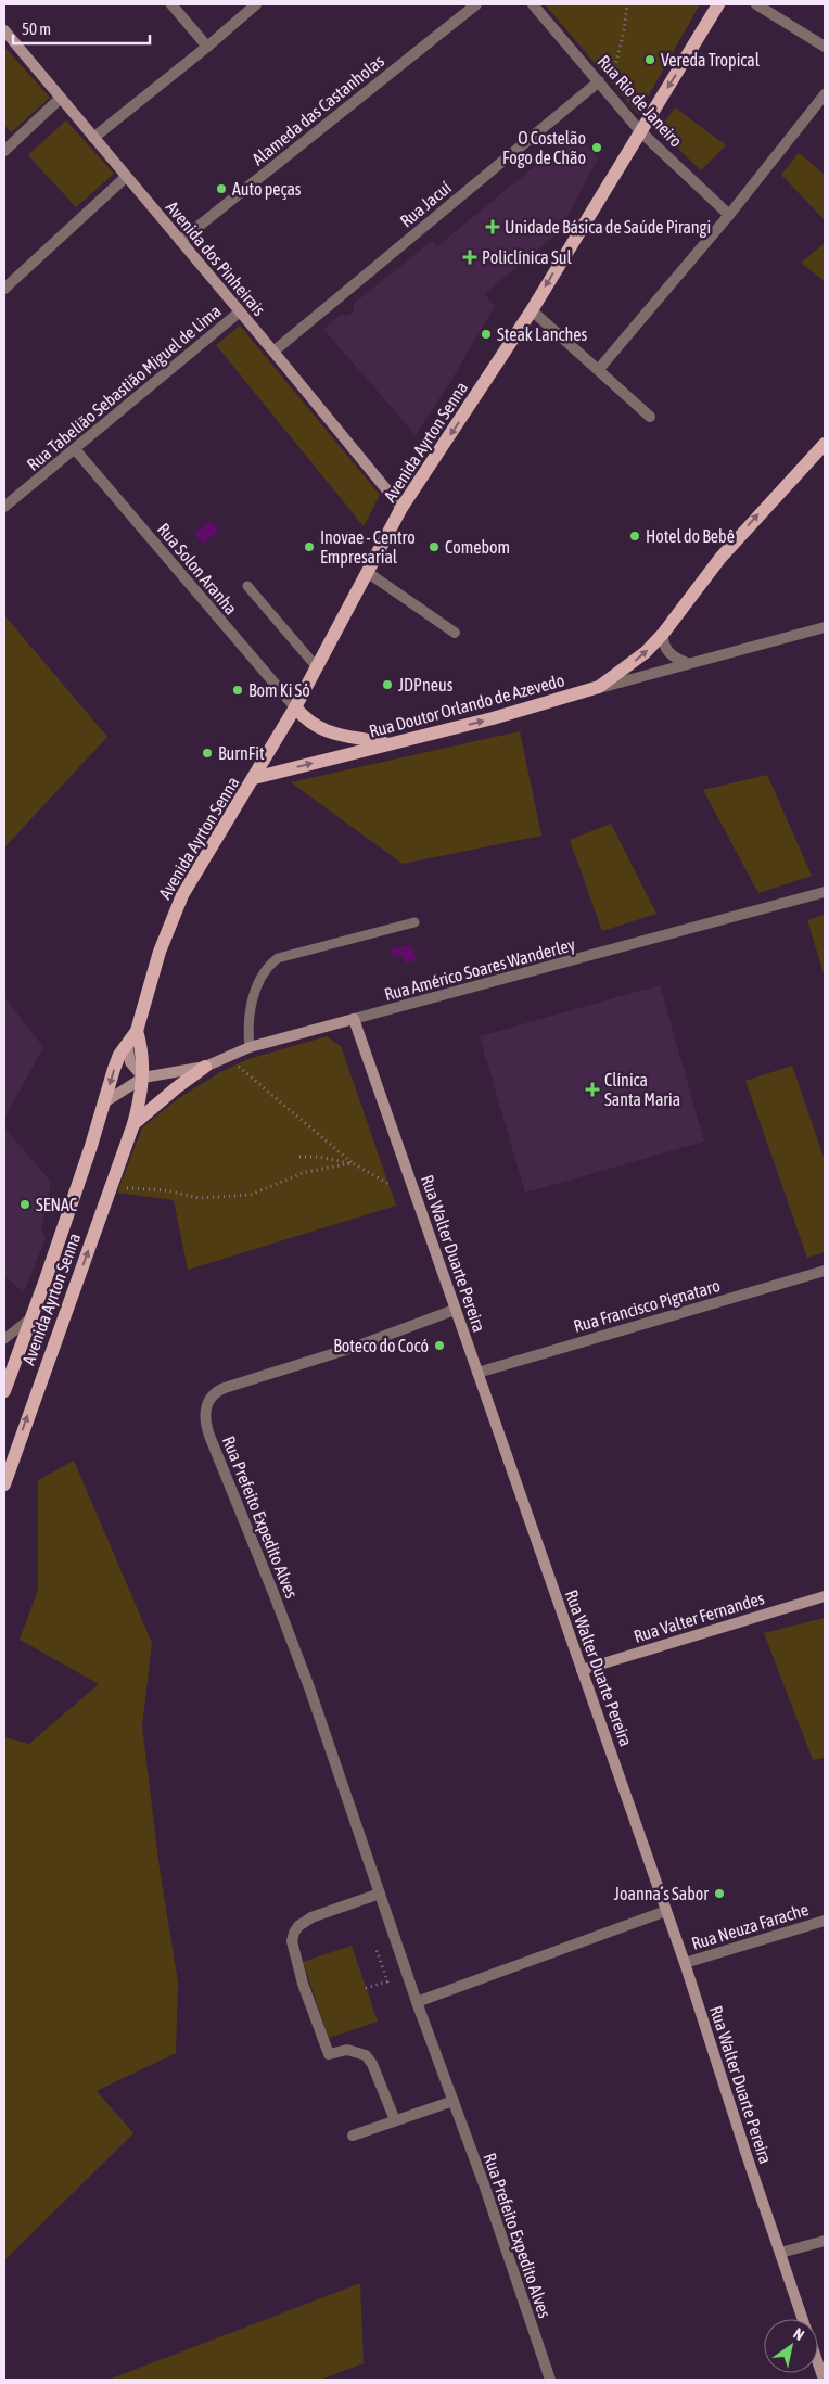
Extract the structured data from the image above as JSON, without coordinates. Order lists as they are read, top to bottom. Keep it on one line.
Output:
{"streets":{"main road":["Avenida dos Pinheirais","Avenida Ayrton Senna","Rua Doutor Orlando de Azevedo","Rua Américo Soares Wanderley","Rua Walter Duarte Pereira","Rua Valter Fernandes"],"street":["Rua Rio de Janeiro","Alameda das Castanholas","Rua Jacuí","Rua Tabelião Sebastião Miguel de Lima","Rua Solon Aranha","Rua Francisco Pignataro","Rua Prefeito Expedito Alves","Rua Neuza Farache"]},"crossings":[["Rua Rio de Janeiro","Rua Jacuí"],["Rua Rio de Janeiro","Avenida Ayrton Senna"],["Alameda das Castanholas","Avenida dos Pinheirais"],["Rua Jacuí","Avenida dos Pinheirais"],["Avenida dos Pinheirais","Rua Tabelião Sebastião Miguel de Lima"],["Avenida dos Pinheirais","Avenida Ayrton Senna"],["Rua Tabelião Sebastião Miguel de Lima","Rua Solon Aranha"],["Avenida Ayrton Senna","Rua Solon Aranha"],["Avenida Ayrton Senna","Rua Doutor Orlando de Azevedo"],["Avenida Ayrton Senna","Rua Américo Soares Wanderley"],["Rua Américo Soares Wanderley","Rua Walter Duarte Pereira"],["Rua Walter Duarte Pereira","Rua Francisco Pignataro"],["Rua Walter Duarte Pereira","Rua Prefeito Expedito Alves"],["Rua Walter Duarte Pereira","Rua Valter Fernandes"],["Rua Walter Duarte Pereira","Rua Neuza Farache"]],"one_way":["Rua Doutor Orlando de Azevedo"],"places":{"other":["Vereda Tropical","O Costelão Fogo de Chão","Auto peças","Steak Lanches","Hotel do Bebê","Inovae - Centro Empresarial","Comebom","JDPneus","Bom Ki Só","BurnFit","SENAC","Boteco do Cocó","Joanna´s Sabor"],"health":["Unidade Básica de Saúde Pirangi","Policlínica Sul","Clínica Santa Maria"]},"scale_bar":"50 m","north":"top right"}
